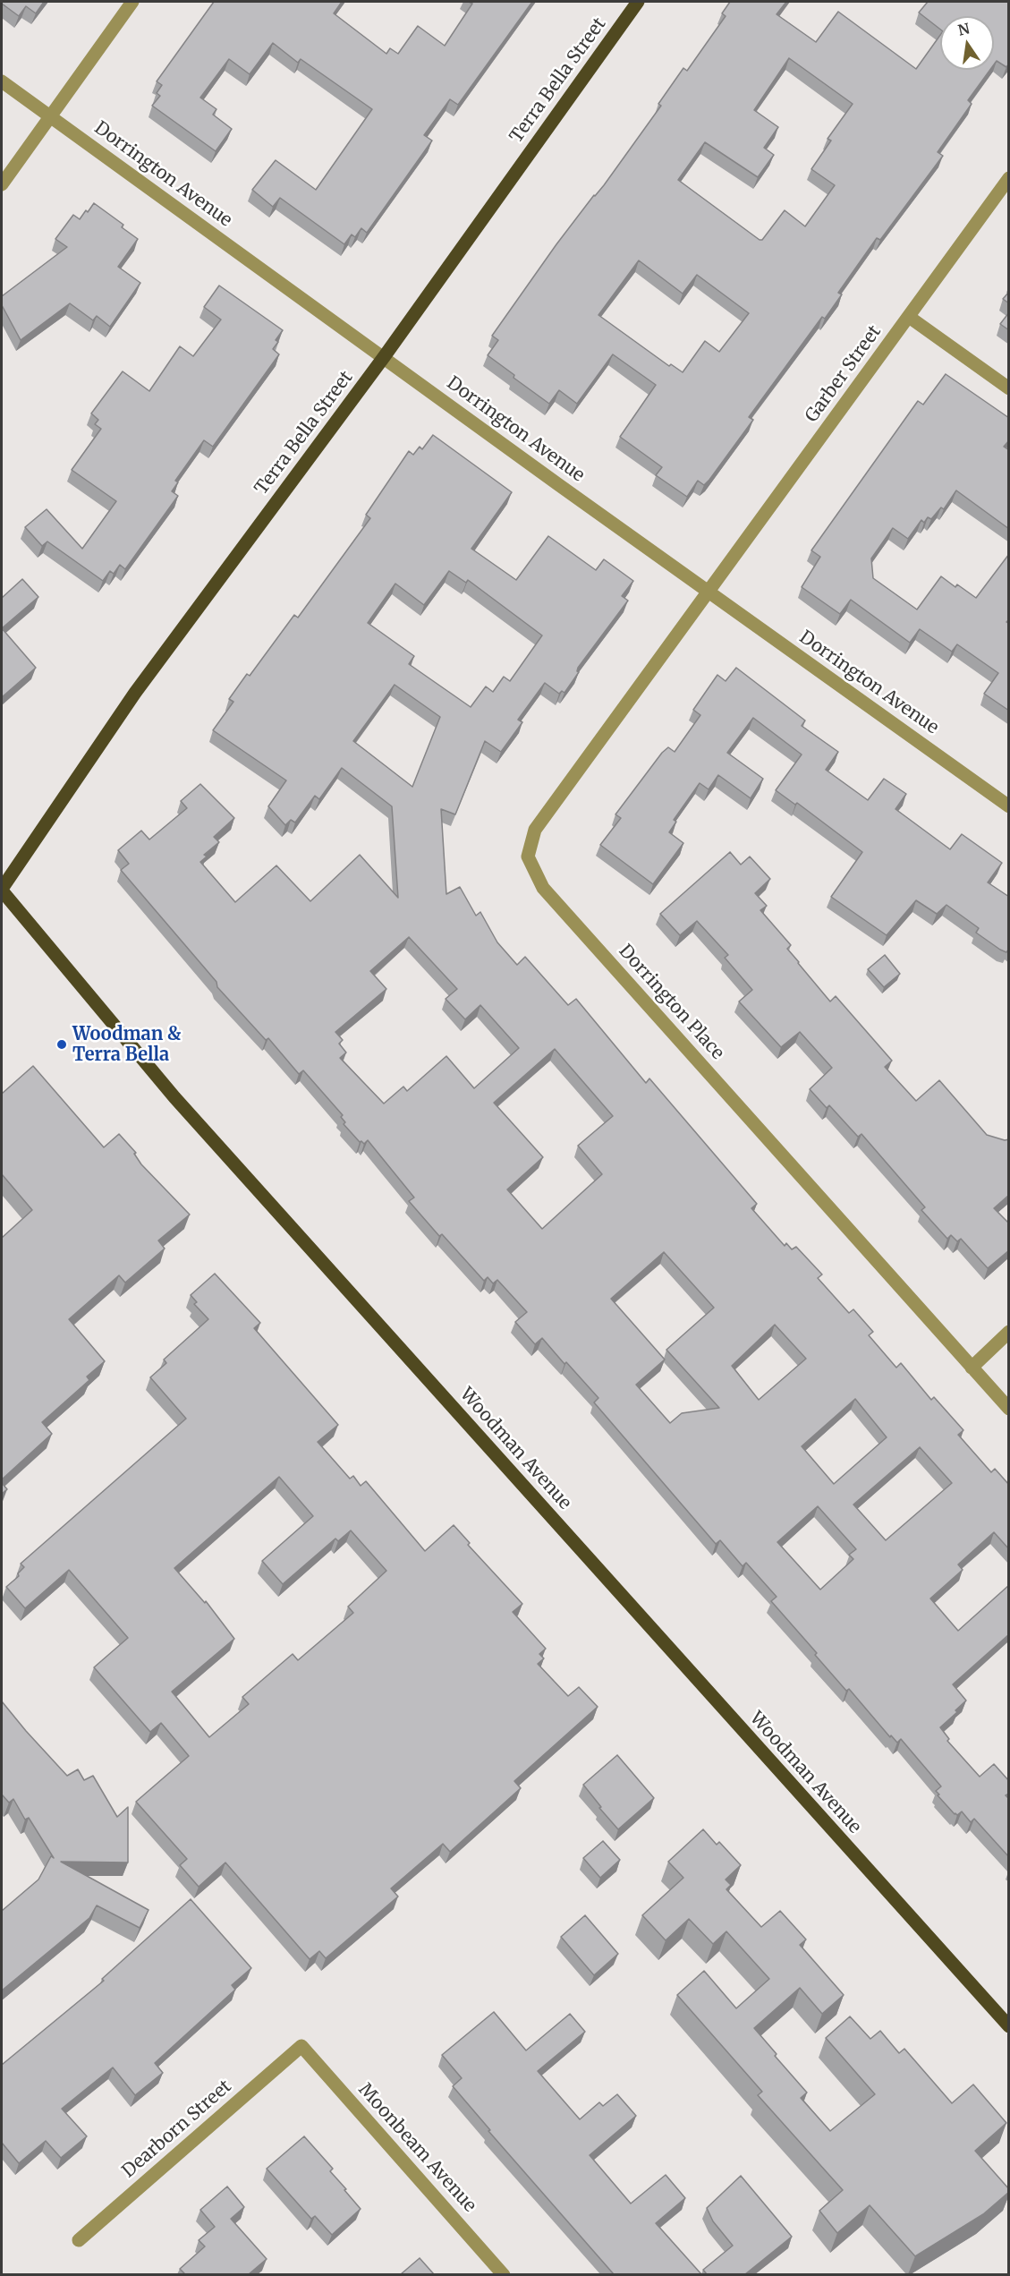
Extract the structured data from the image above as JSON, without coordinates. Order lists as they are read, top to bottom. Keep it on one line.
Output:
{"streets":{"main road":["Terra Bella Street","Woodman Avenue"],"street":["Dorrington Avenue","Garber Street","Dorrington Place","Dearborn Street","Moonbeam Avenue"]},"crossings":[["Terra Bella Street","Dorrington Avenue"],["Terra Bella Street","Woodman Avenue"],["Dorrington Avenue","Garber Street"],["Dorrington Avenue","Dorrington Place"],["Garber Street","Dorrington Place"],["Dearborn Street","Moonbeam Avenue"]],"places":["Woodman & Terra Bella"],"north":"top"}
